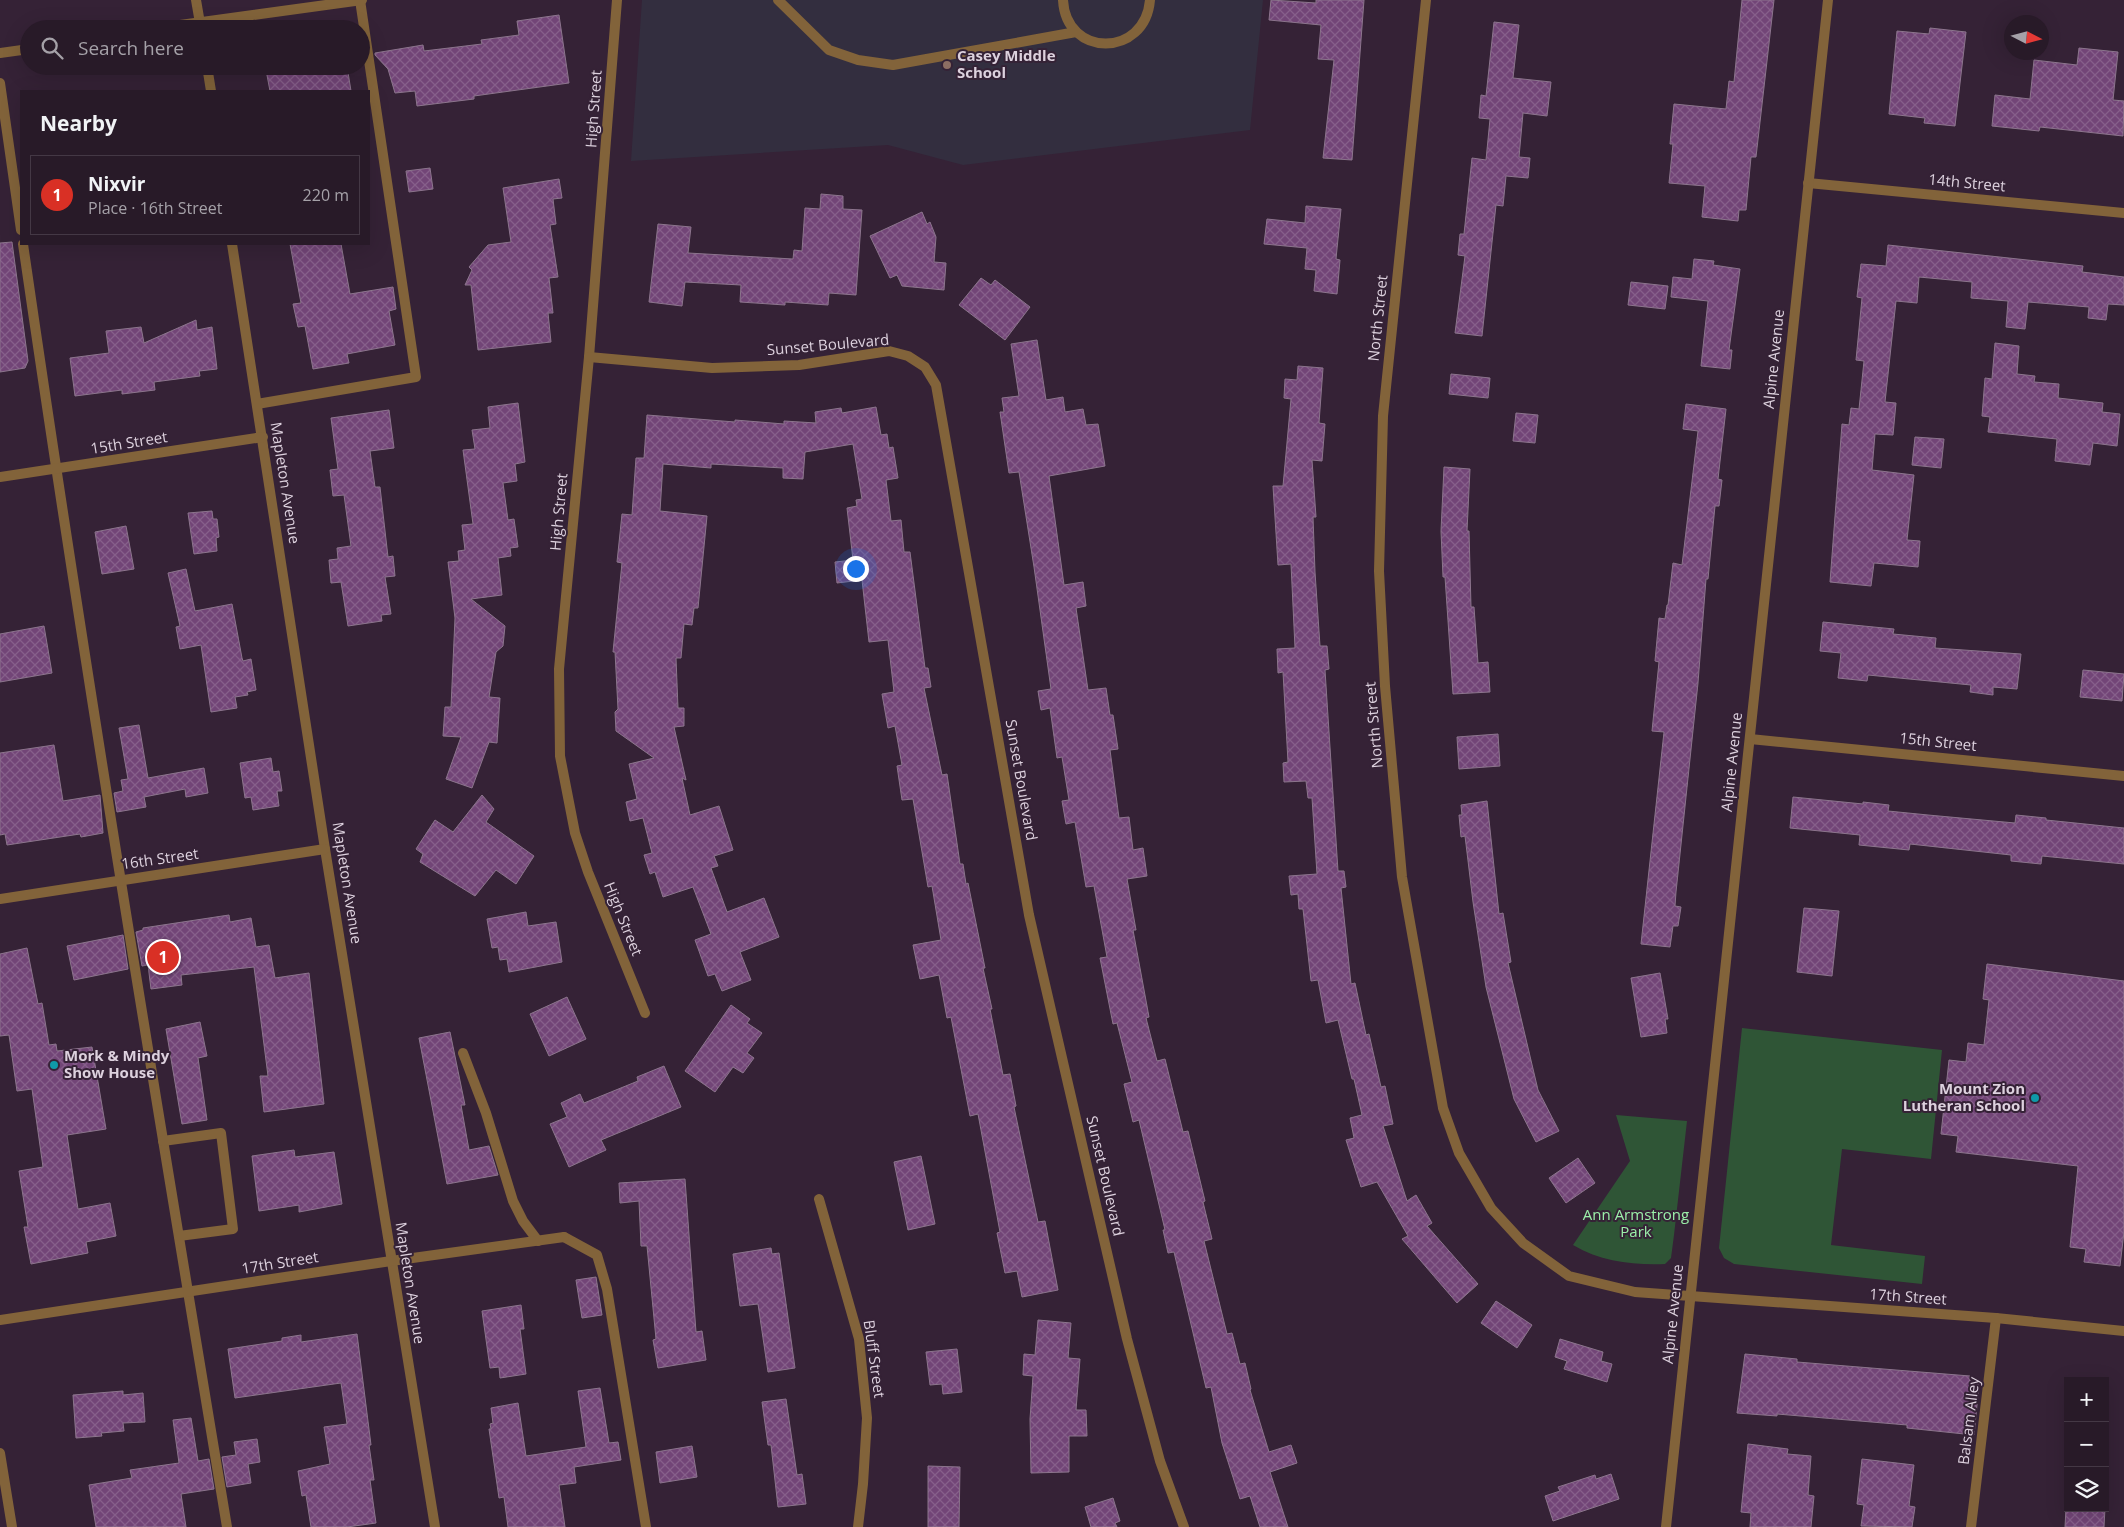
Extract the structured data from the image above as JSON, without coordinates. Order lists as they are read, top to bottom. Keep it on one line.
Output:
{"streets":{"street":["High Street","14th Street","North Street","Sunset Boulevard","Alpine Avenue","15th Street","Mapleton Avenue","16th Street","17th Street","Bluff Street","Balsam Alley"]},"crossings":[["High Street","Sunset Boulevard"],["14th Street","Alpine Avenue"],["North Street","Alpine Avenue"],["North Street","17th Street"],["Alpine Avenue","15th Street"],["Alpine Avenue","17th Street"],["15th Street","Mapleton Avenue"],["Mapleton Avenue","16th Street"],["Mapleton Avenue","17th Street"],["17th Street","Balsam Alley"]],"parks":["Ann Armstrong Park"],"places":["Casey Middle School","Mork & Mindy Show House","Mount Zion Lutheran School"],"north":"right","page":{"search":"Search here","heading":"Nearby","list":[{"mark":"1","name":"Nixvir","note":"Place · 16th Street","value":"220 m"}],"pins":"1","map_buttons":["+","−"]}}
